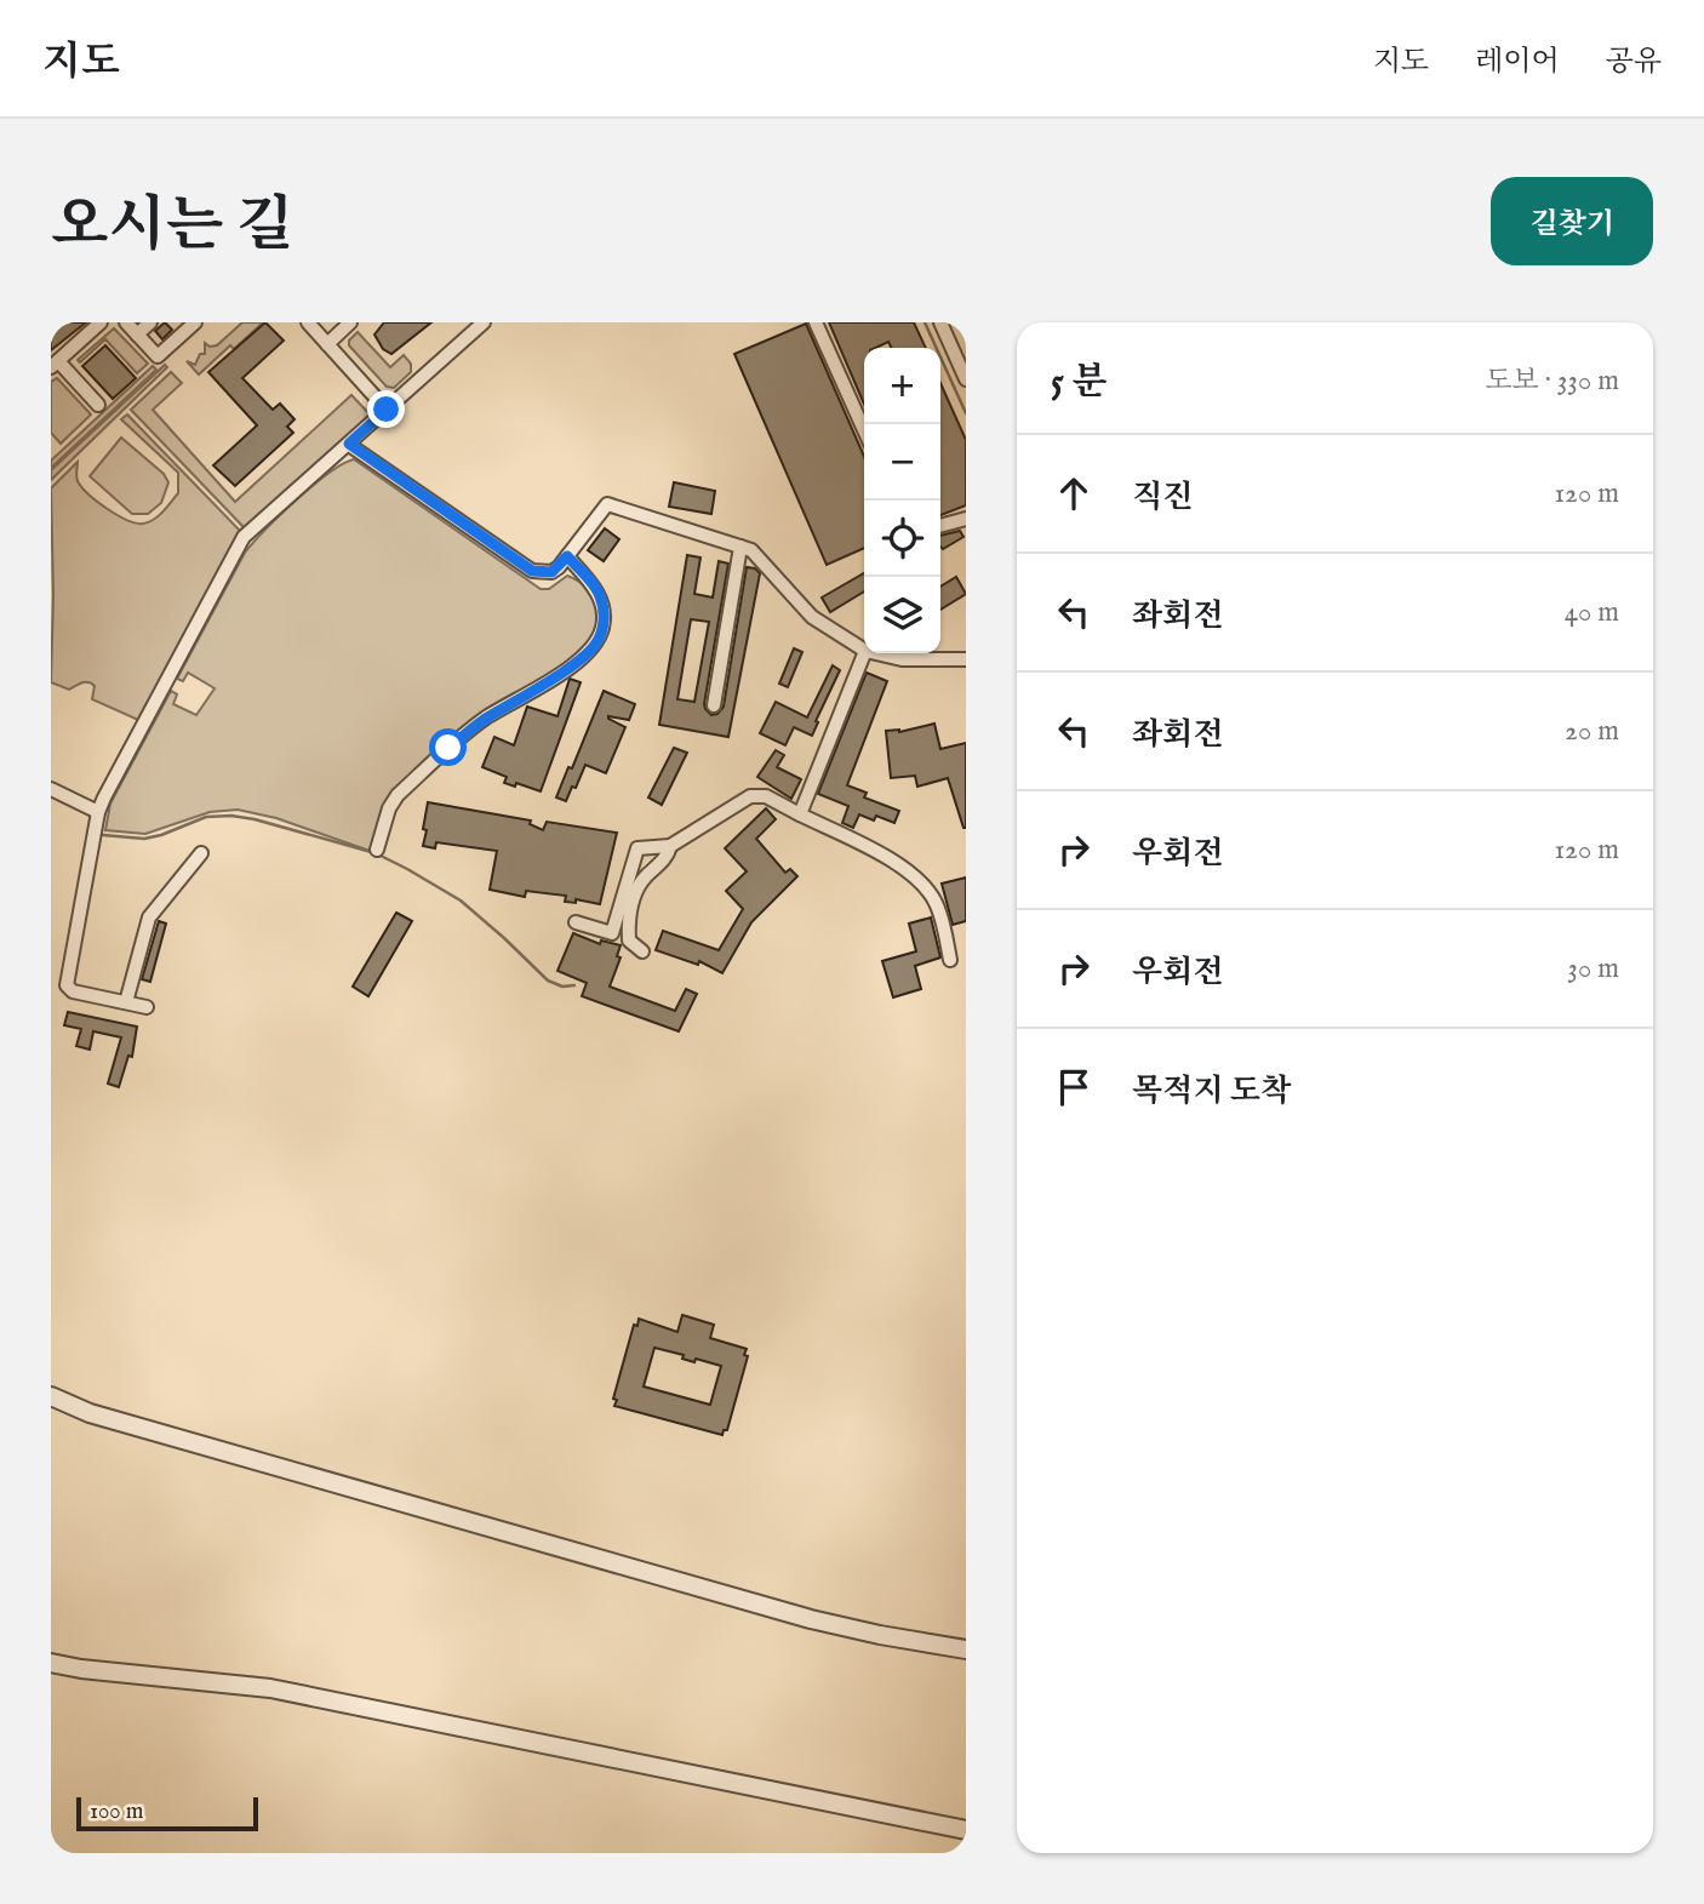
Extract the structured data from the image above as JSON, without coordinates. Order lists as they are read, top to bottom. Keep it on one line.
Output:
{"scale_bar":"100 m","page":{"header":"지도","nav":["지도","레이어","공유"],"title":"오시는 길","buttons":"길찾기","heading":["5 분","도보 · 330 m"],"map_buttons":["+","−"],"list":[["직진","120 m"],["좌회전","40 m"],["좌회전","20 m"],["우회전","120 m"],["우회전","30 m"],"목적지 도착"],"scale":"100 m"}}
